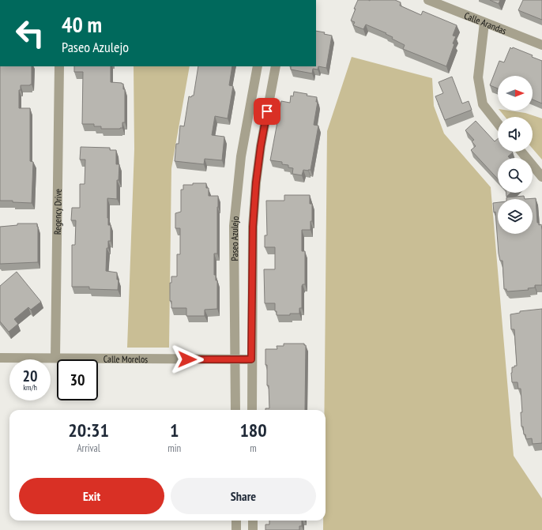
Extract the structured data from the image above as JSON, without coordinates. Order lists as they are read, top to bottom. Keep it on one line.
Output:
{"streets":{"street":["Calle Arandas","Regency Drive","Paseo Azulejo","Calle Morelos"]},"crossings":[["Regency Drive","Calle Morelos"],["Paseo Azulejo","Calle Morelos"]],"north":"right","page":{"turn":["40 m","Paseo Azulejo"],"speed":"20 km/h","limit":"30","eta":["20:31","Arrival","1","min","180","m"],"buttons":["Exit","Share"]}}
